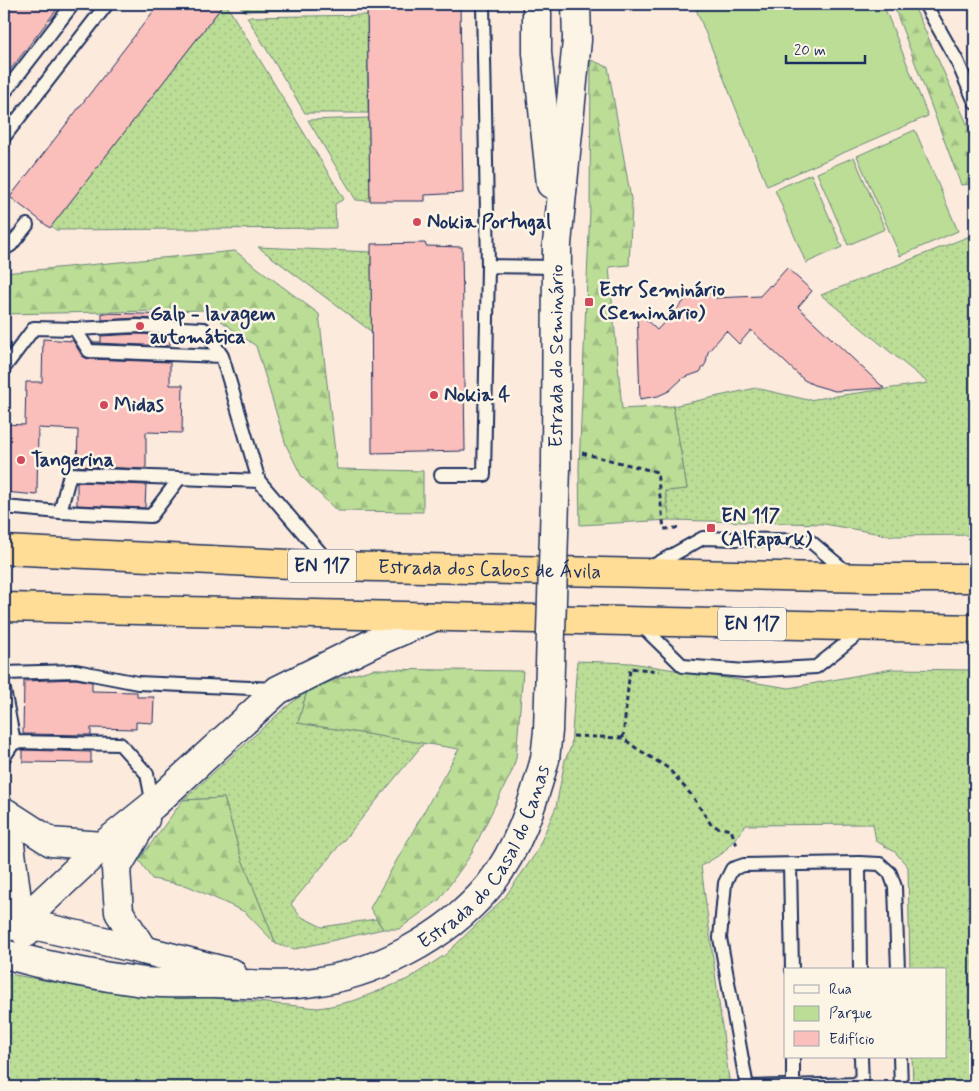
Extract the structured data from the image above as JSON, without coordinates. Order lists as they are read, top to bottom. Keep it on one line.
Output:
{"streets":{"highway":["EN 117","Estrada dos Cabos de Ávila"],"street":["Estrada do Seminário","Estrada do Casal do Canas"]},"crossings":[["Estrada do Seminário","Estrada do Casal do Canas"]],"places":{"other":["Nokia Portugal","Galp - lavagem automática","Nokia 4","Midas","Tangerina"],"transit":["Estr Seminário (Seminário)","EN 117 (Alfapark)"]},"legend":["Rua","Parque","Edifício"],"scale_bar":"20 m"}
